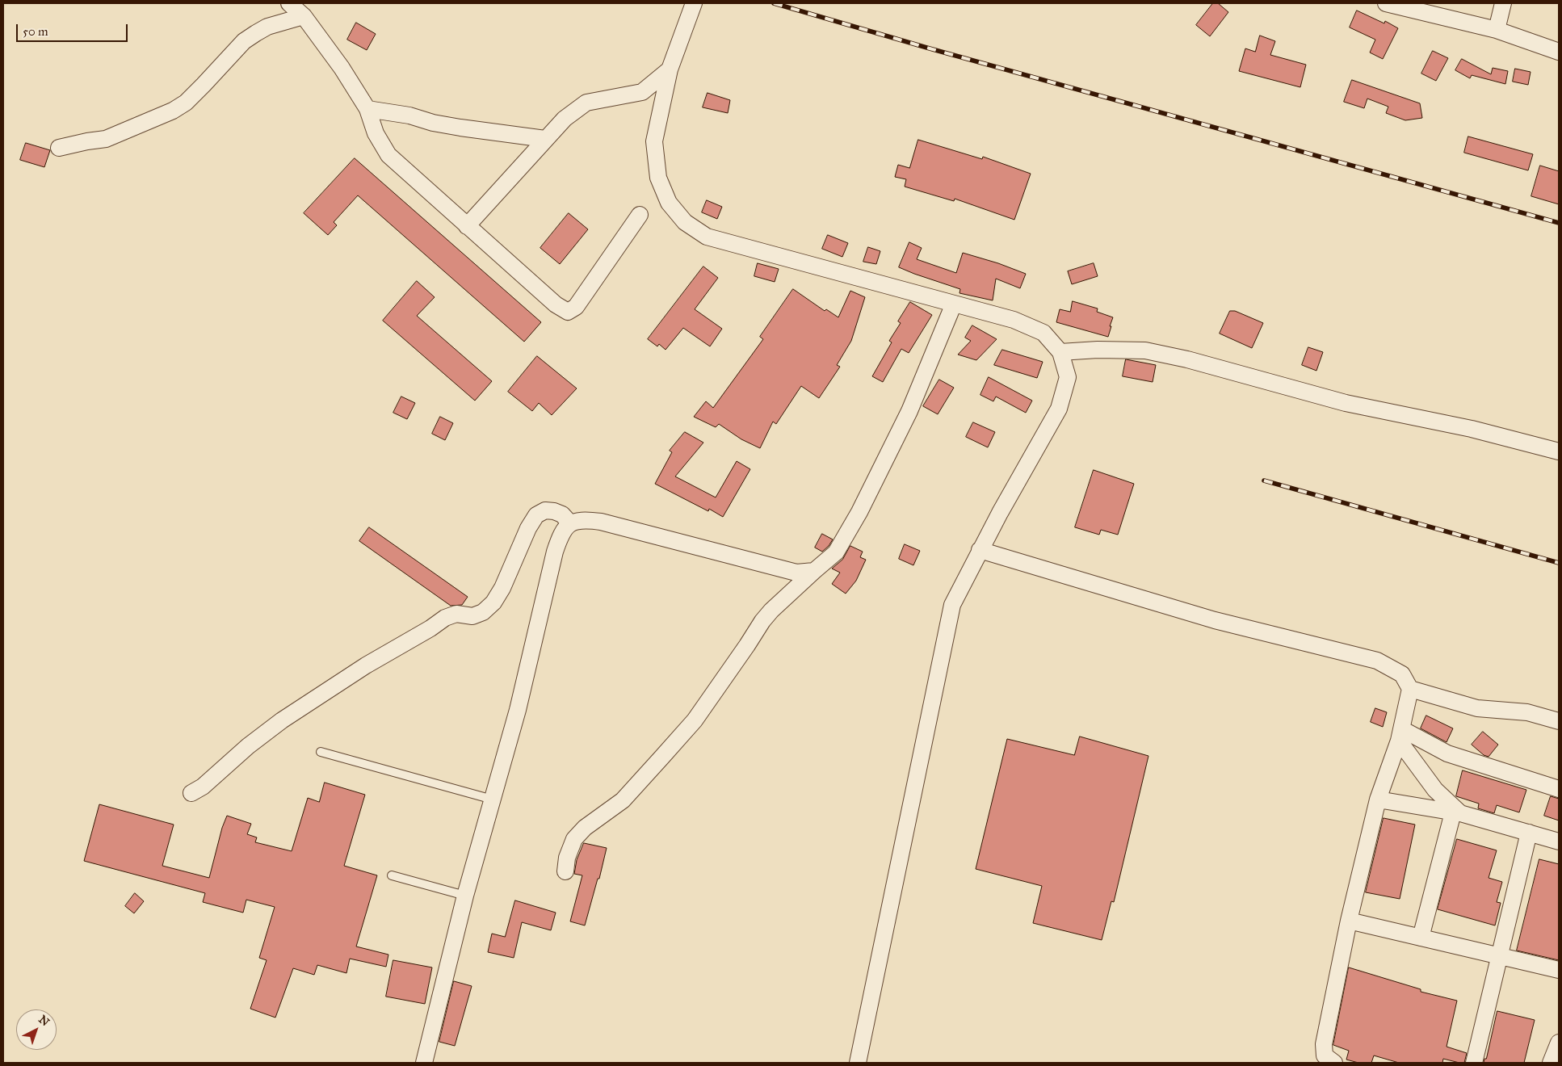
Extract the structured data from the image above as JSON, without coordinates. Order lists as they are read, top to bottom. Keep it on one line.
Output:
{"scale_bar":"50 m","north":"top right"}
